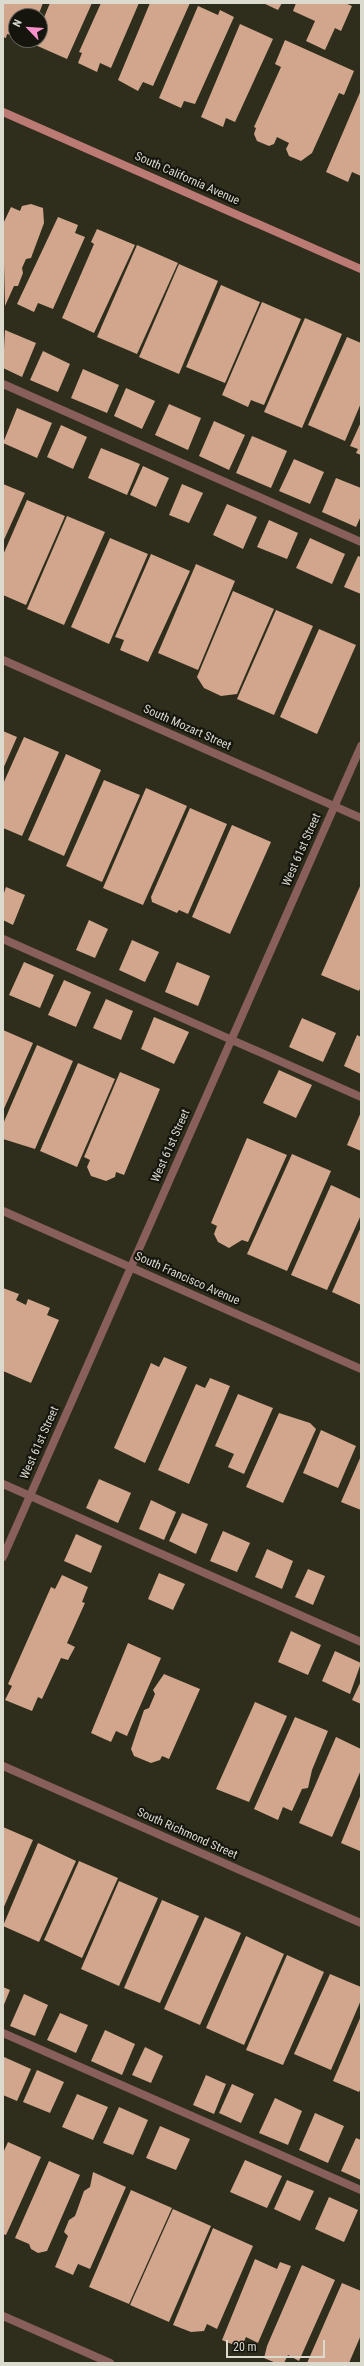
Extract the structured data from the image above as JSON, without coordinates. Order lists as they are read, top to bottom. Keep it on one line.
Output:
{"streets":{"street":["South California Avenue","South Mozart Street","West 61st Street","South Francisco Avenue","South Richmond Street"]},"crossings":[["South Mozart Street","West 61st Street"],["West 61st Street","South Francisco Avenue"]],"scale_bar":"20 m","north":"top left"}
